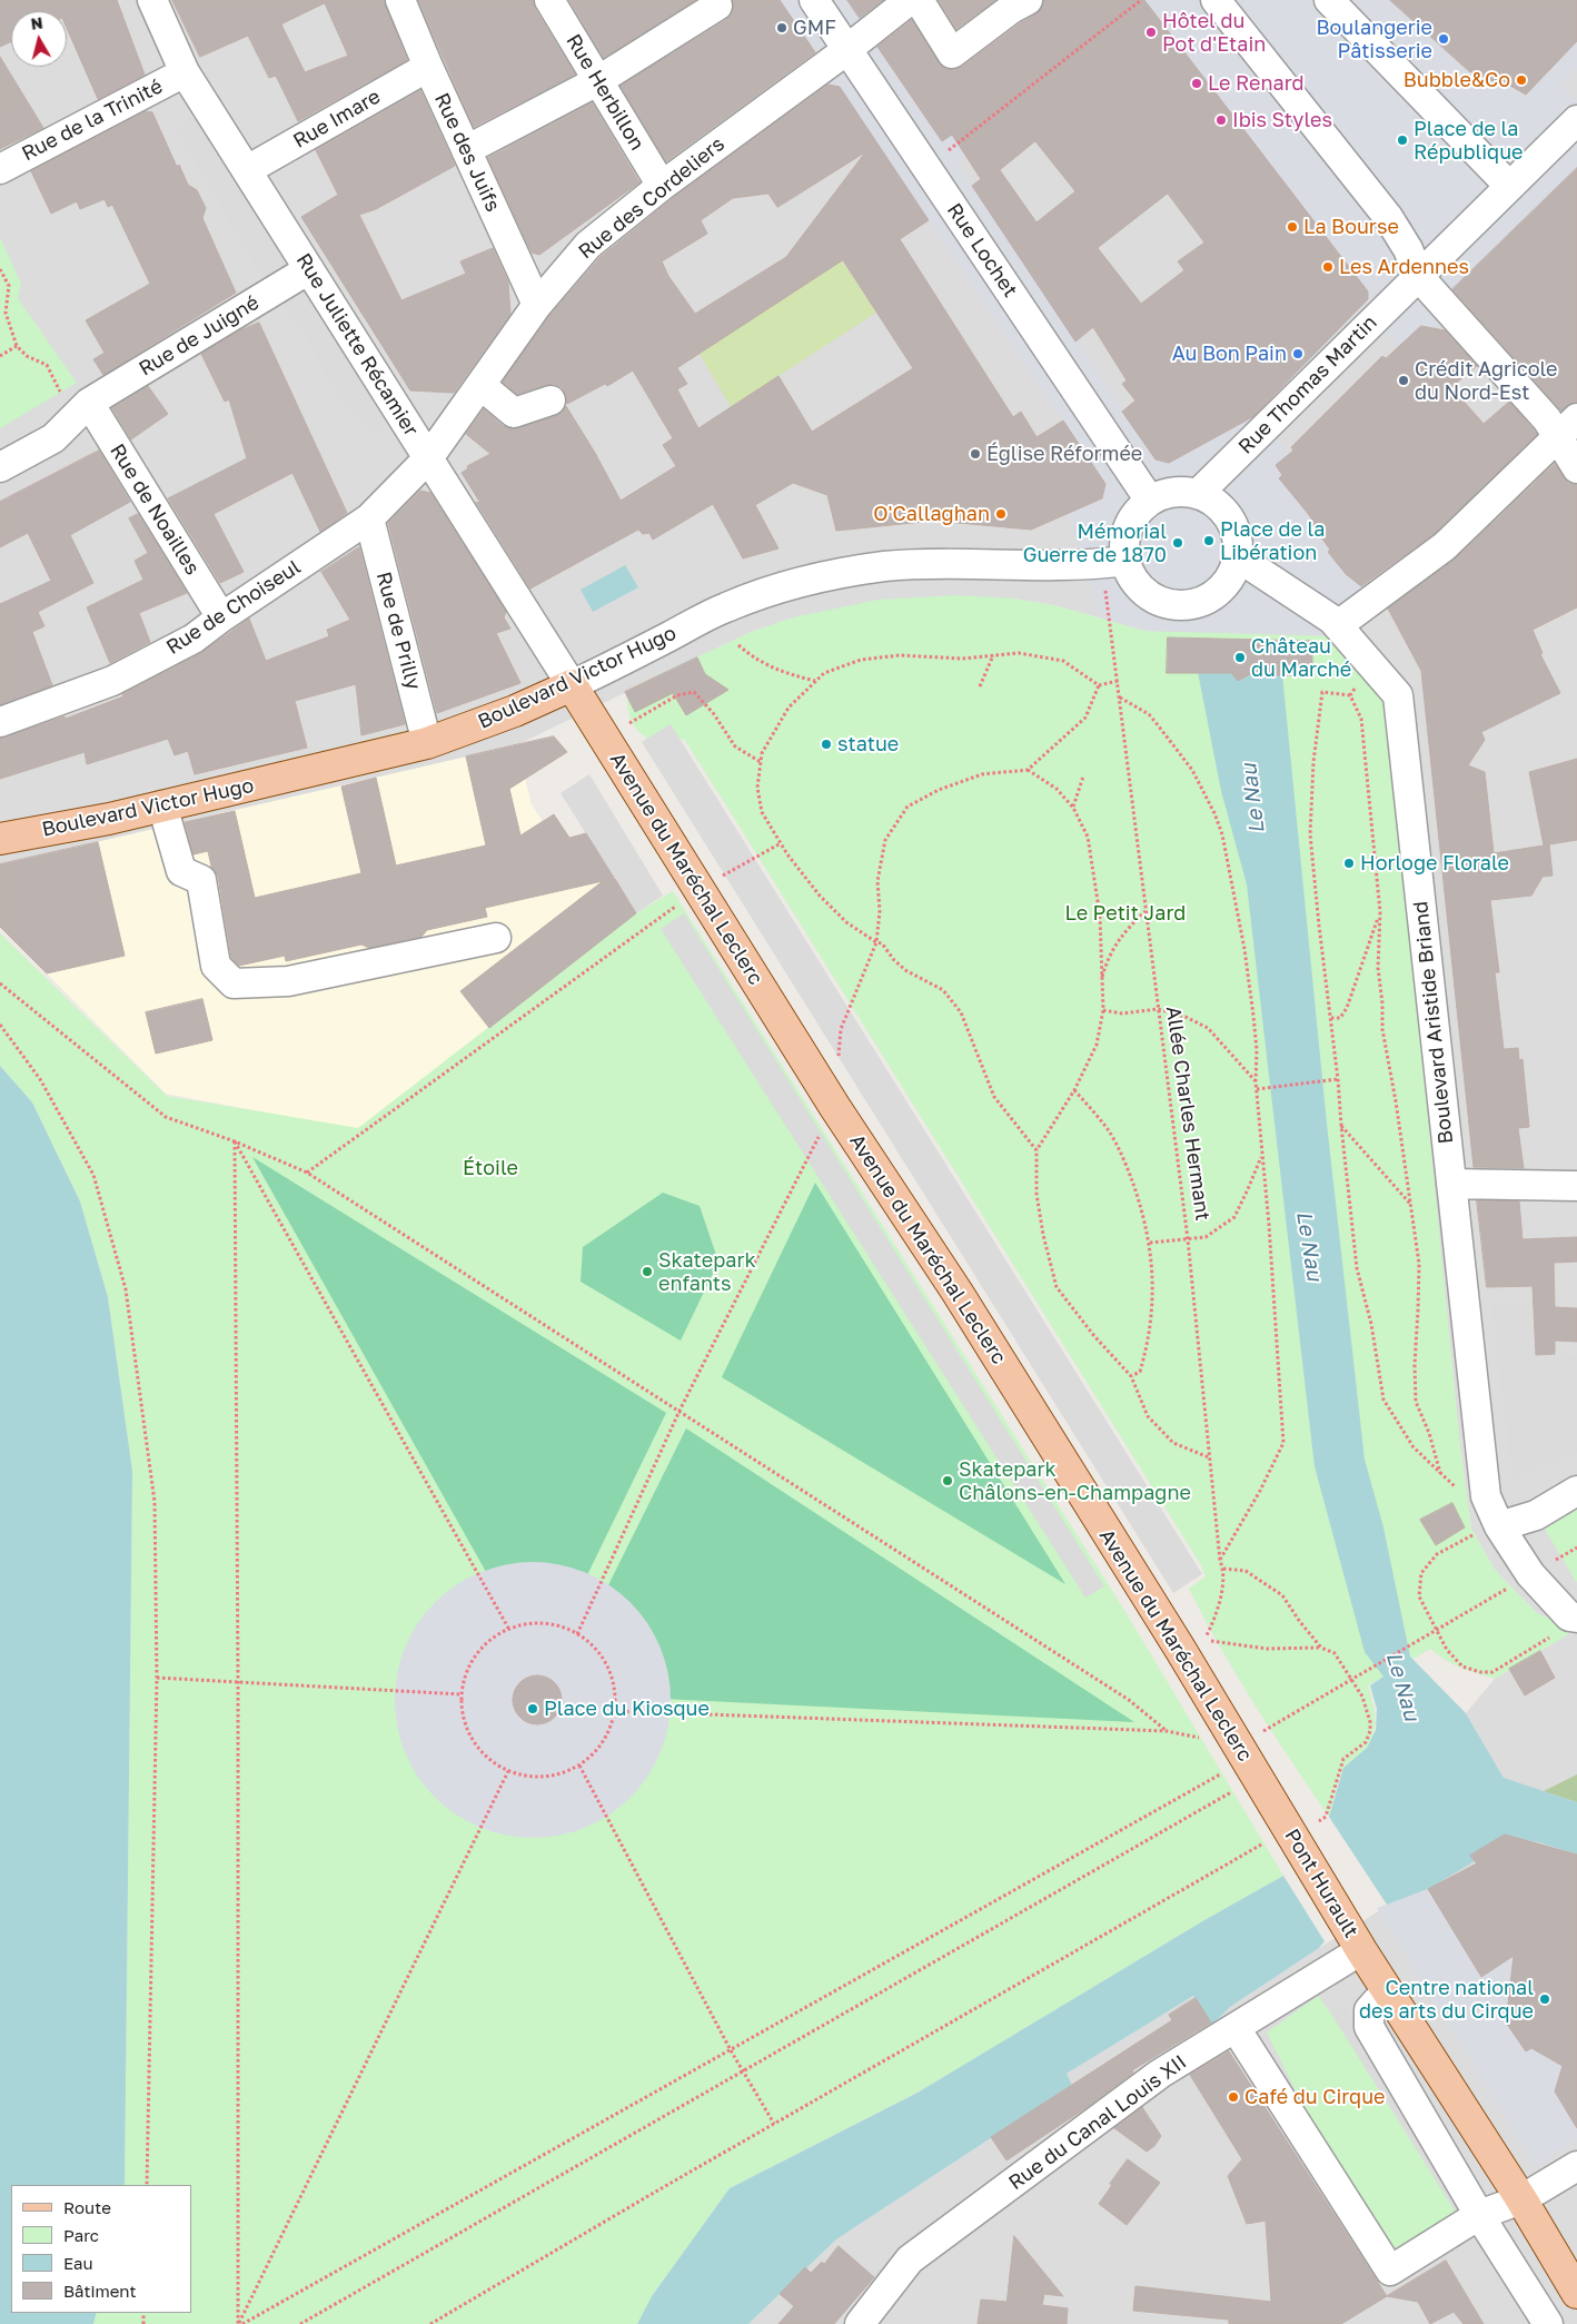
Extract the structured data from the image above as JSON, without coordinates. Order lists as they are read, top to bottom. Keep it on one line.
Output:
{"streets":{"main road":["Boulevard Victor Hugo","Avenue du Maréchal Leclerc","Pont Hurault"],"street":["Rue Herbillon","Rue Imare","Rue de la Trinité","Rue des Juifs","Rue des Cordeliers","Rue Lochet","Rue de Juigné","Rue Juliette Récamier","Rue Thomas Martin","Rue de Noailles","Rue de Choiseul","Rue de Prilly","Boulevard Aristide Briand","Rue du Canal Louis XII"],"path":["Allée Charles Hermant"]},"crossings":[["Rue Herbillon","Rue des Cordeliers"],["Rue Imare","Rue des Juifs"],["Rue Imare","Rue Juliette Récamier"],["Rue de la Trinité","Rue Juliette Récamier"],["Rue des Juifs","Rue des Cordeliers"],["Rue des Cordeliers","Rue Lochet"],["Rue des Cordeliers","Rue Juliette Récamier"],["Rue des Cordeliers","Rue de Choiseul"],["Rue Lochet","Rue Thomas Martin"],["Rue Lochet","Boulevard Victor Hugo"],["Rue Lochet","Boulevard Aristide Briand"],["Rue Lochet","Allée Charles Hermant"],["Rue de Juigné","Rue Juliette Récamier"],["Rue de Juigné","Rue de Noailles"],["Rue Juliette Récamier","Rue de Choiseul"],["Rue Juliette Récamier","Boulevard Victor Hugo"],["Rue Juliette Récamier","Avenue du Maréchal Leclerc"],["Rue Thomas Martin","Boulevard Victor Hugo"],["Rue Thomas Martin","Boulevard Aristide Briand"],["Rue Thomas Martin","Allée Charles Hermant"],["Rue de Noailles","Rue de Choiseul"],["Rue de Choiseul","Rue de Prilly"],["Rue de Prilly","Boulevard Victor Hugo"],["Boulevard Victor Hugo","Avenue du Maréchal Leclerc"],["Boulevard Victor Hugo","Boulevard Aristide Briand"],["Boulevard Victor Hugo","Allée Charles Hermant"],["Avenue du Maréchal Leclerc","Pont Hurault"],["Boulevard Aristide Briand","Allée Charles Hermant"],["Pont Hurault","Rue du Canal Louis XII"]],"water":["Le Nau"],"parks":["Le Petit Jard","Étoile"],"places":["GMF","Hôtel du Pot d'Etain","Boulangerie Pâtisserie","Bubble&Co","Le Renard","Ibis Styles","Place de la République","La Bourse","Les Ardennes","Au Bon Pain","Crédit Agricole du Nord-Est","Église Réformée","O'Callaghan","Place de la Libération","Mémorial Guerre de 1870","Château du Marché","statue","Horloge Florale","Skatepark enfants","Skatepark Châlons-en-Champagne","Place du Kiosque","Centre national des arts du Cirque","Café du Cirque"],"legend":["Route","Parc","Eau","Bâtiment"],"north":"top"}
